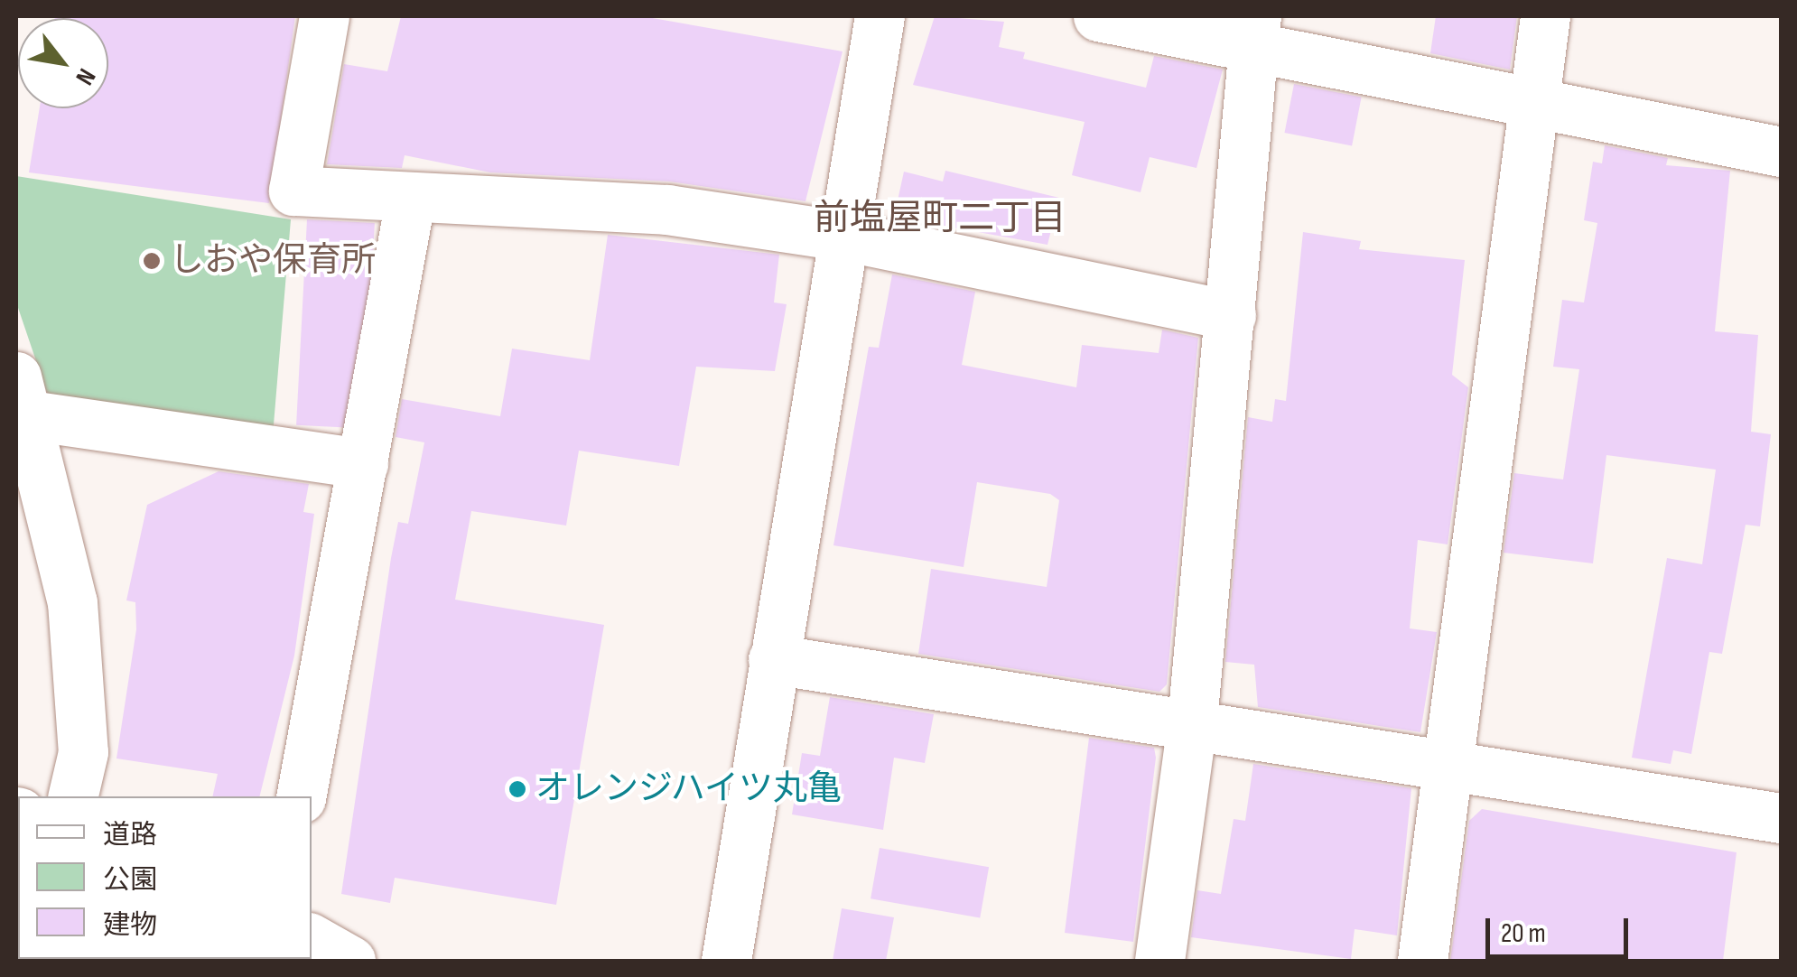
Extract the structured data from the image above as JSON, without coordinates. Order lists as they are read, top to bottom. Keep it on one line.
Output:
{"districts":["前塩屋町二丁目"],"places":["しおや保育所","オレンジハイツ丸亀"],"legend":["道路","公園","建物"],"scale_bar":"20 m","north":"bottom right"}
